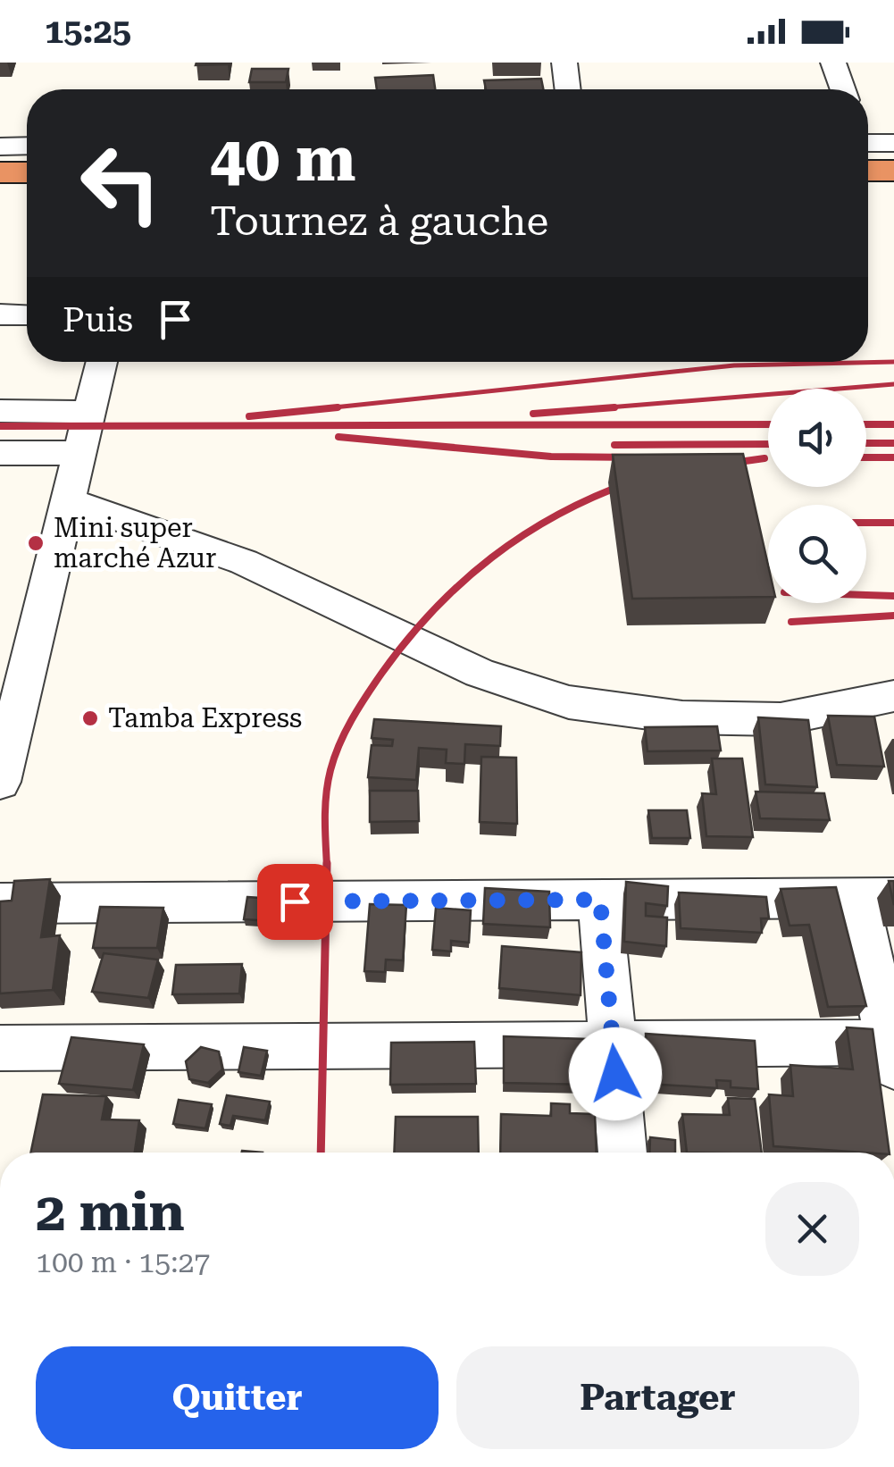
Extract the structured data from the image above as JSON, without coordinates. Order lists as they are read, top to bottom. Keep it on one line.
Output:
{"places":["Mini super marché Azur","Tamba Express"],"page":{"status":"15:25","turn":["40 m","Tournez à gauche"],"then":"Puis","heading":["2 min","100 m · 15:27"],"buttons":["Quitter","Partager"]}}
